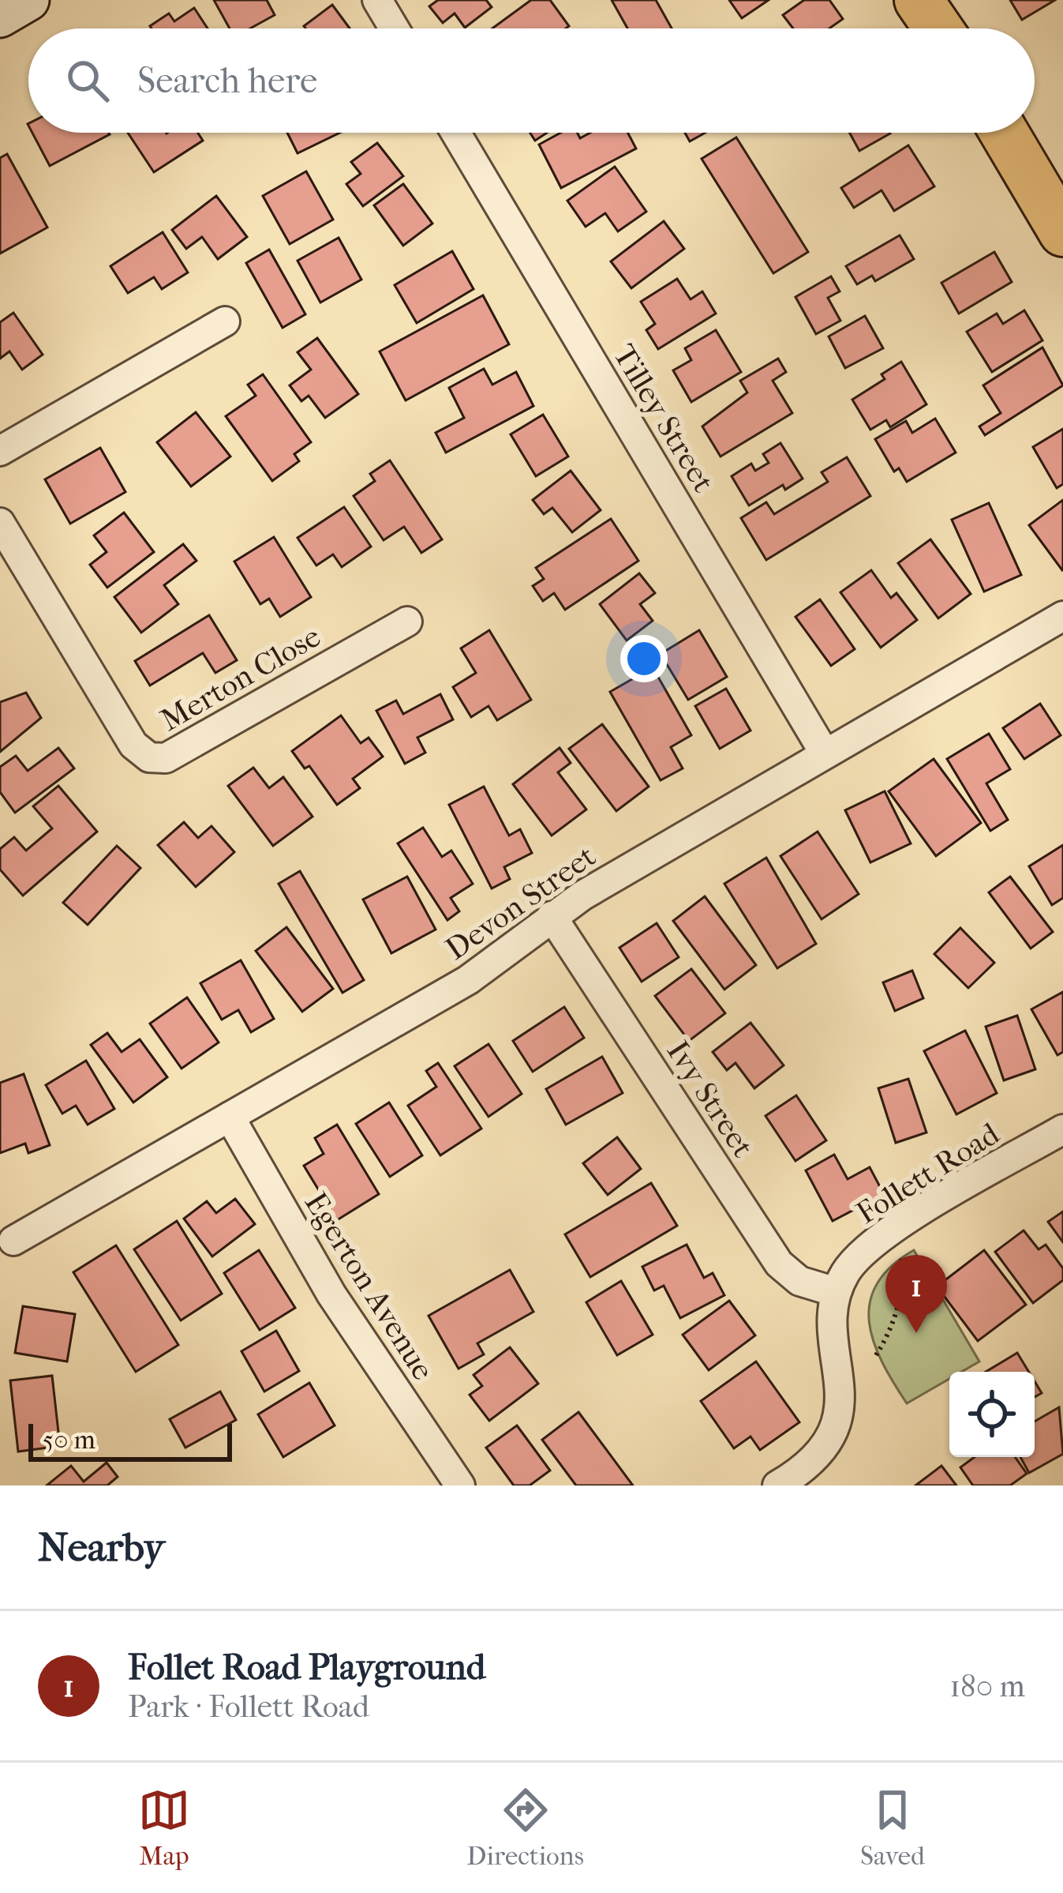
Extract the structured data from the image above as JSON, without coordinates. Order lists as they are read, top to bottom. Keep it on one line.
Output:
{"streets":{"street":["Tilley Street","Merton Close","Devon Street","Ivy Street","Follett Road","Egerton Avenue"]},"crossings":[["Tilley Street","Devon Street"],["Devon Street","Ivy Street"],["Devon Street","Egerton Avenue"],["Ivy Street","Follett Road"]],"scale_bar":"50 m","page":{"search":"Search here","pins":"1","scale":"50 m","heading":"Nearby","list":[{"mark":"1","name":"Follet Road Playground","note":"Park · Follett Road","value":"180 m"}],"nav":["Map","Directions","Saved"]}}
